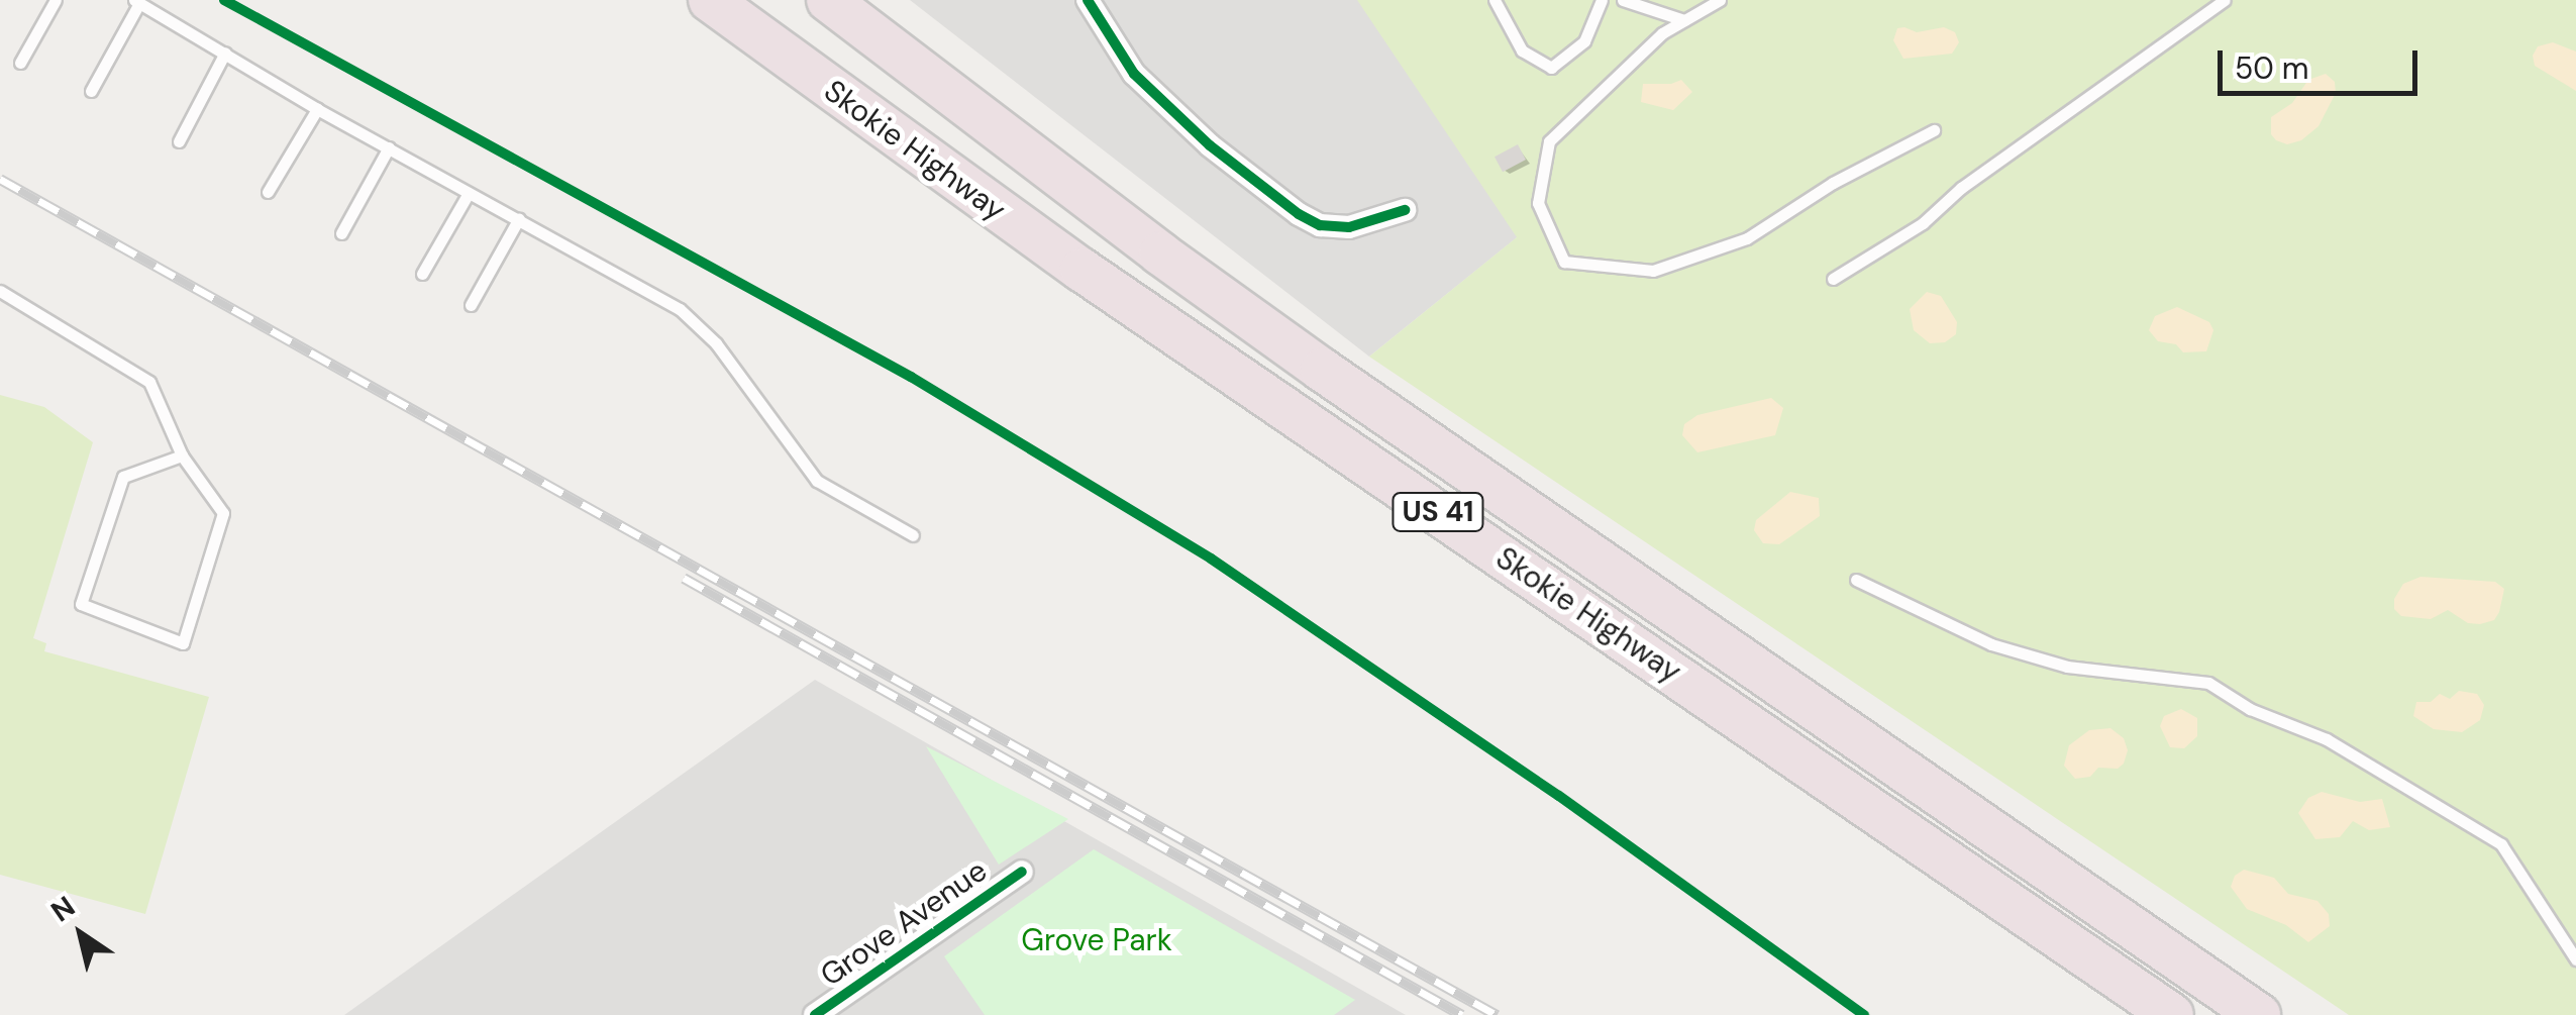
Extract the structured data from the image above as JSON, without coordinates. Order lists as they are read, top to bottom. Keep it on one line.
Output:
{"streets":{"highway":["Skokie Highway","US 41"],"street":["Grove Avenue"]},"parks":["Grove Park"],"scale_bar":"50 m","north":"top left"}
